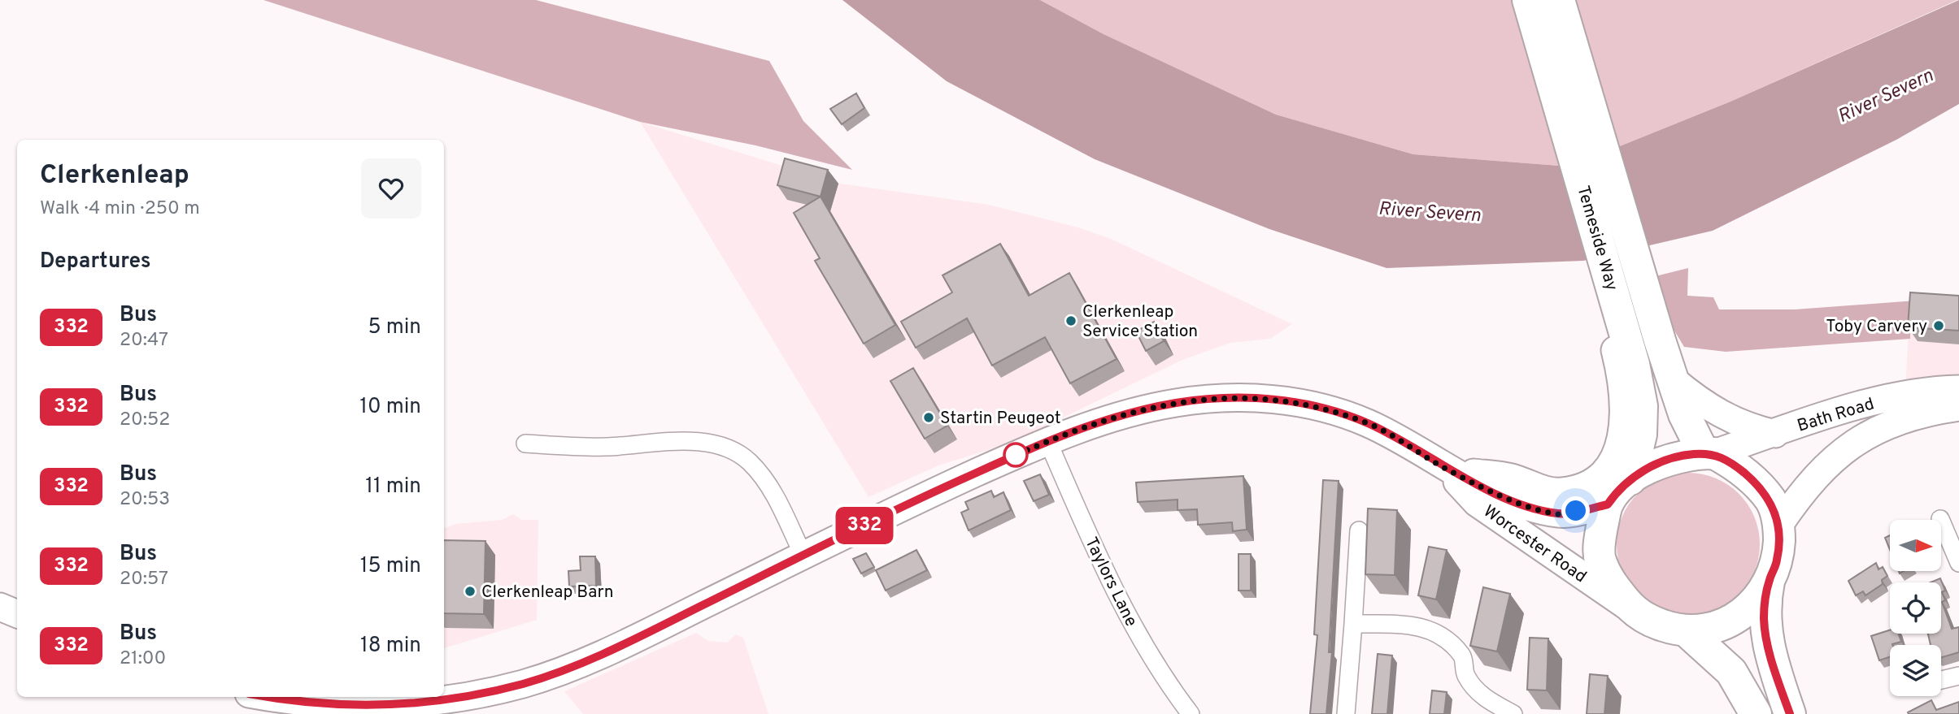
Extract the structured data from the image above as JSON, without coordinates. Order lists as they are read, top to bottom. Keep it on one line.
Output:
{"streets":{"highway":["Temeside Way"],"main road":["Bath Road","Worcester Road"],"street":["Taylors Lane"]},"crossings":[["Temeside Way","Bath Road"],["Temeside Way","Worcester Road"],["Bath Road","Worcester Road"],["Worcester Road","Taylors Lane"]],"water":["River Severn"],"places":["Clerkenleap Service Station","Toby Carvery","Startin Peugeot","Clerkenleap Barn"],"lines":["bus line 332"],"north":"right","page":{"on_map":"332","heading":[["Clerkenleap","Walk · 4 min · 250 m"],"Departures"],"list":[{"mark":"332","name":"Bus","note":"20:47","value":"5 min"},{"mark":"332","name":"Bus","note":"20:52","value":"10 min"},{"mark":"332","name":"Bus","note":"20:53","value":"11 min"},{"mark":"332","name":"Bus","note":"20:57","value":"15 min"},{"mark":"332","name":"Bus","note":"21:00","value":"18 min"}]}}
